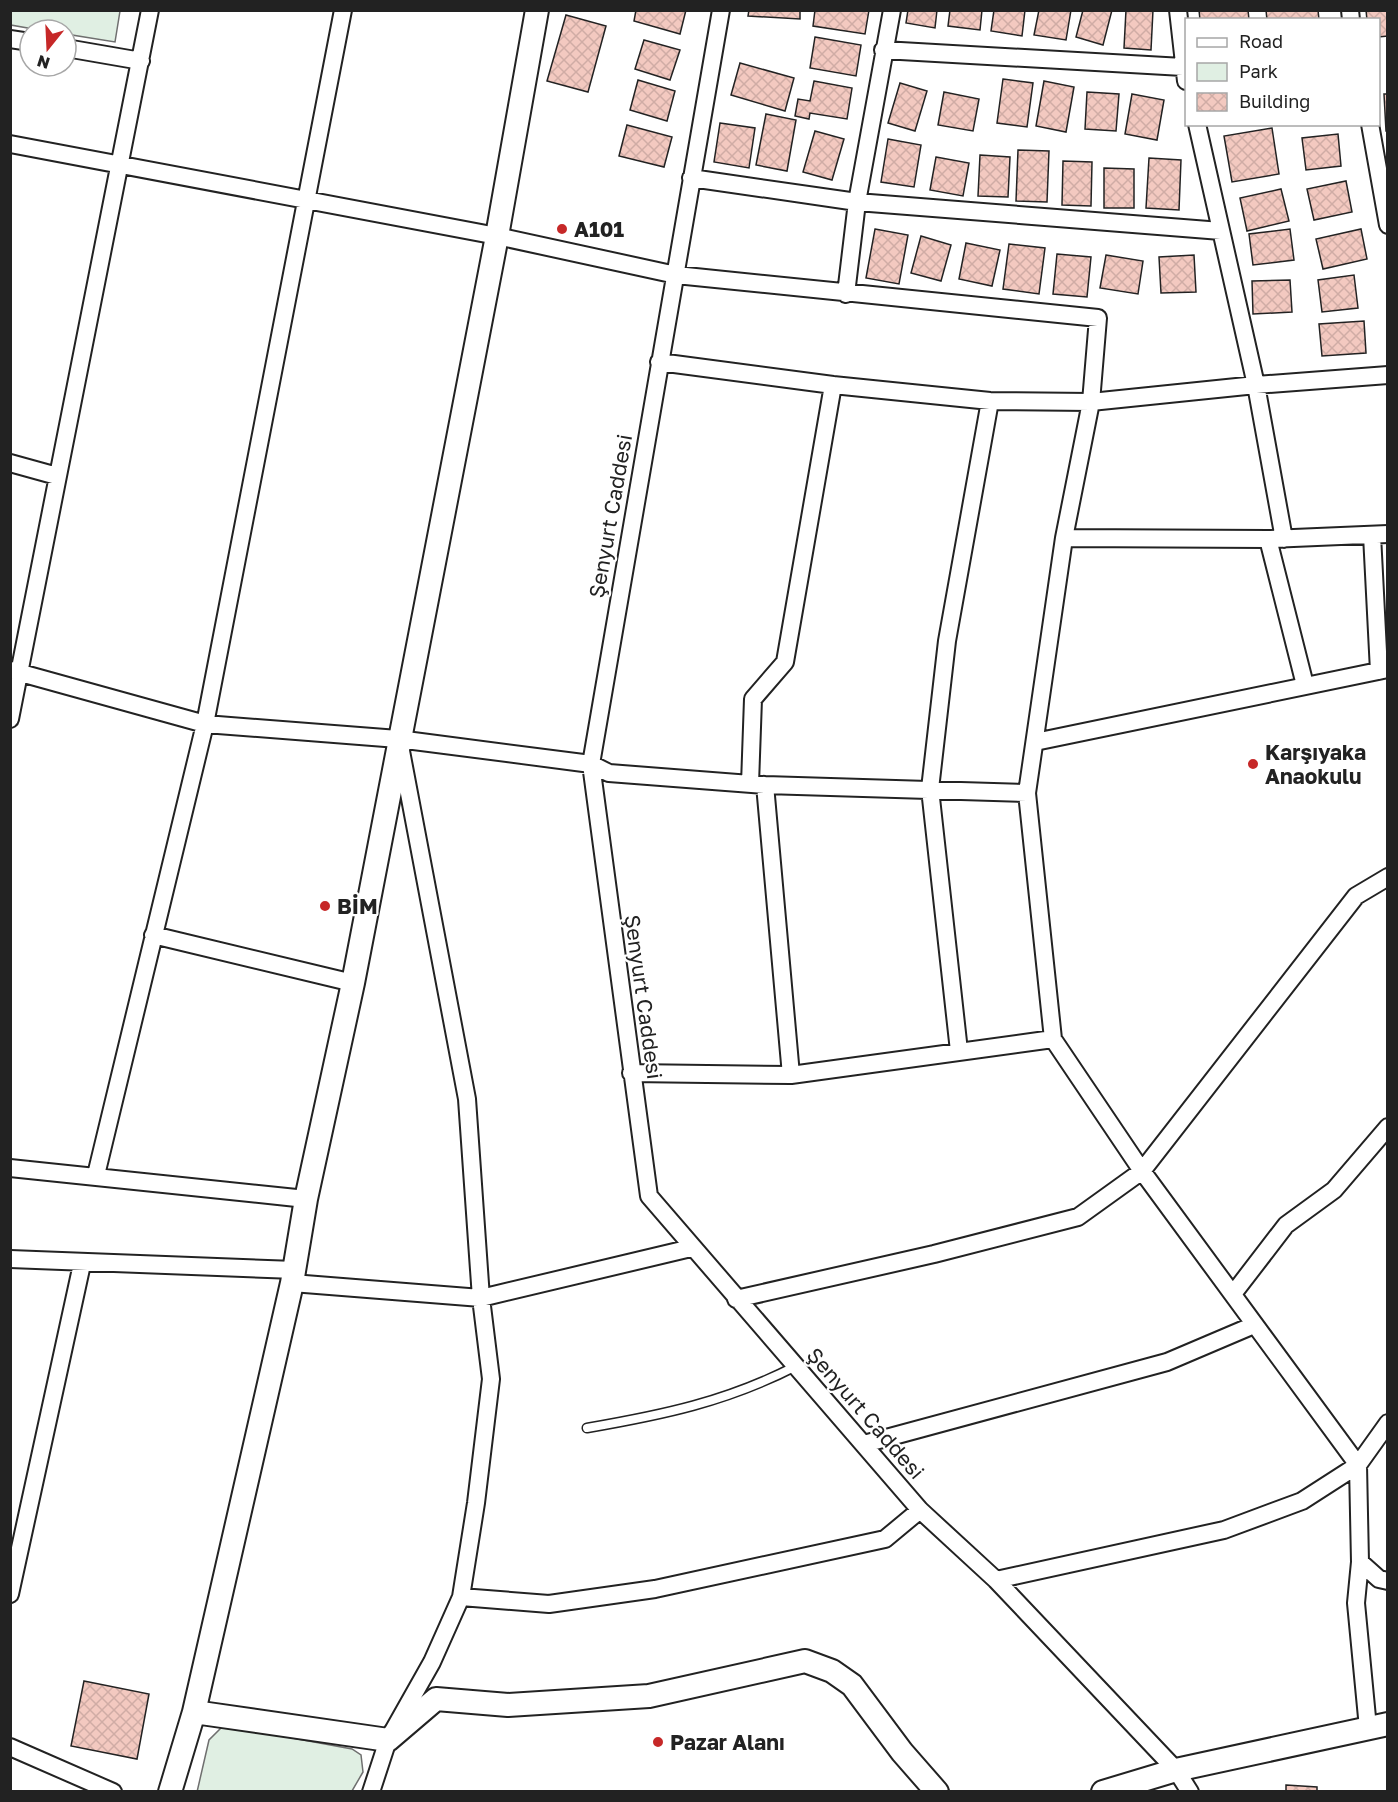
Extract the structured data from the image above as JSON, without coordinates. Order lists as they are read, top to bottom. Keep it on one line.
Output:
{"streets":{"street":["Şenyurt Caddesi"]},"places":["A101","Karşıyaka Anaokulu","BİM","Pazar Alanı"],"legend":["Road","Park","Building"],"north":"bottom"}
